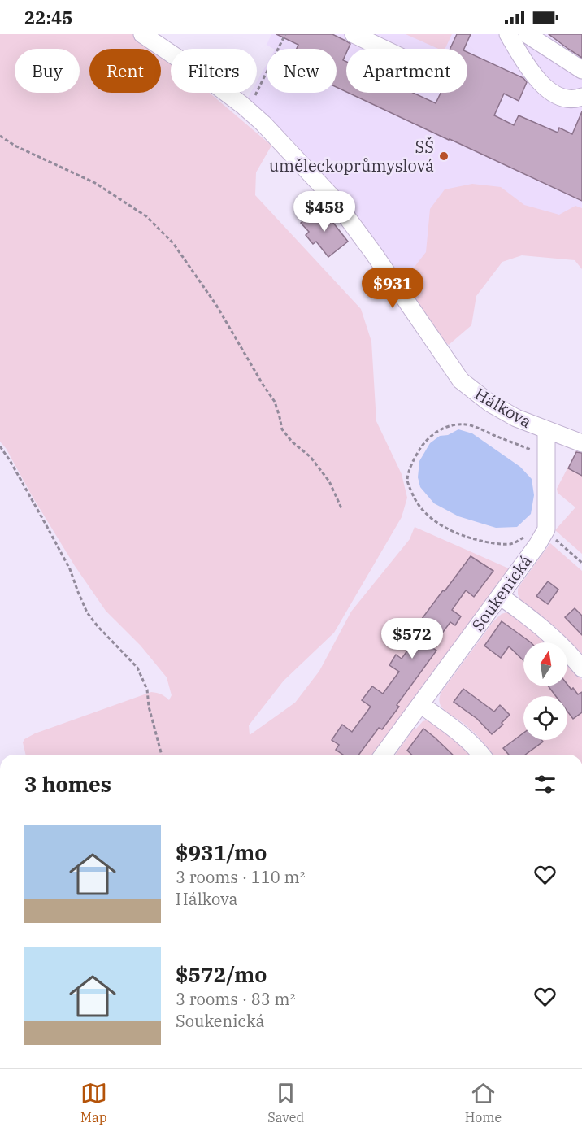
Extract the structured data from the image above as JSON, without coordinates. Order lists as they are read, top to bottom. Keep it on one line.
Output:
{"streets":{"street":["Hálkova","Soukenická"]},"places":["SŠ uměleckoprůmyslová"],"north":"top","page":{"status":"22:45","chip":["Buy","Rent","Filters","New","Apartment"],"price":["$458","$931","$572"],"heading":"3 homes","list":[{"name":"$931/mo","note":"3 rooms · 110 m² · Hálkova"},{"name":"$572/mo","note":"3 rooms · 83 m² · Soukenická"}],"tabs":["Map","Saved","Home"]}}
